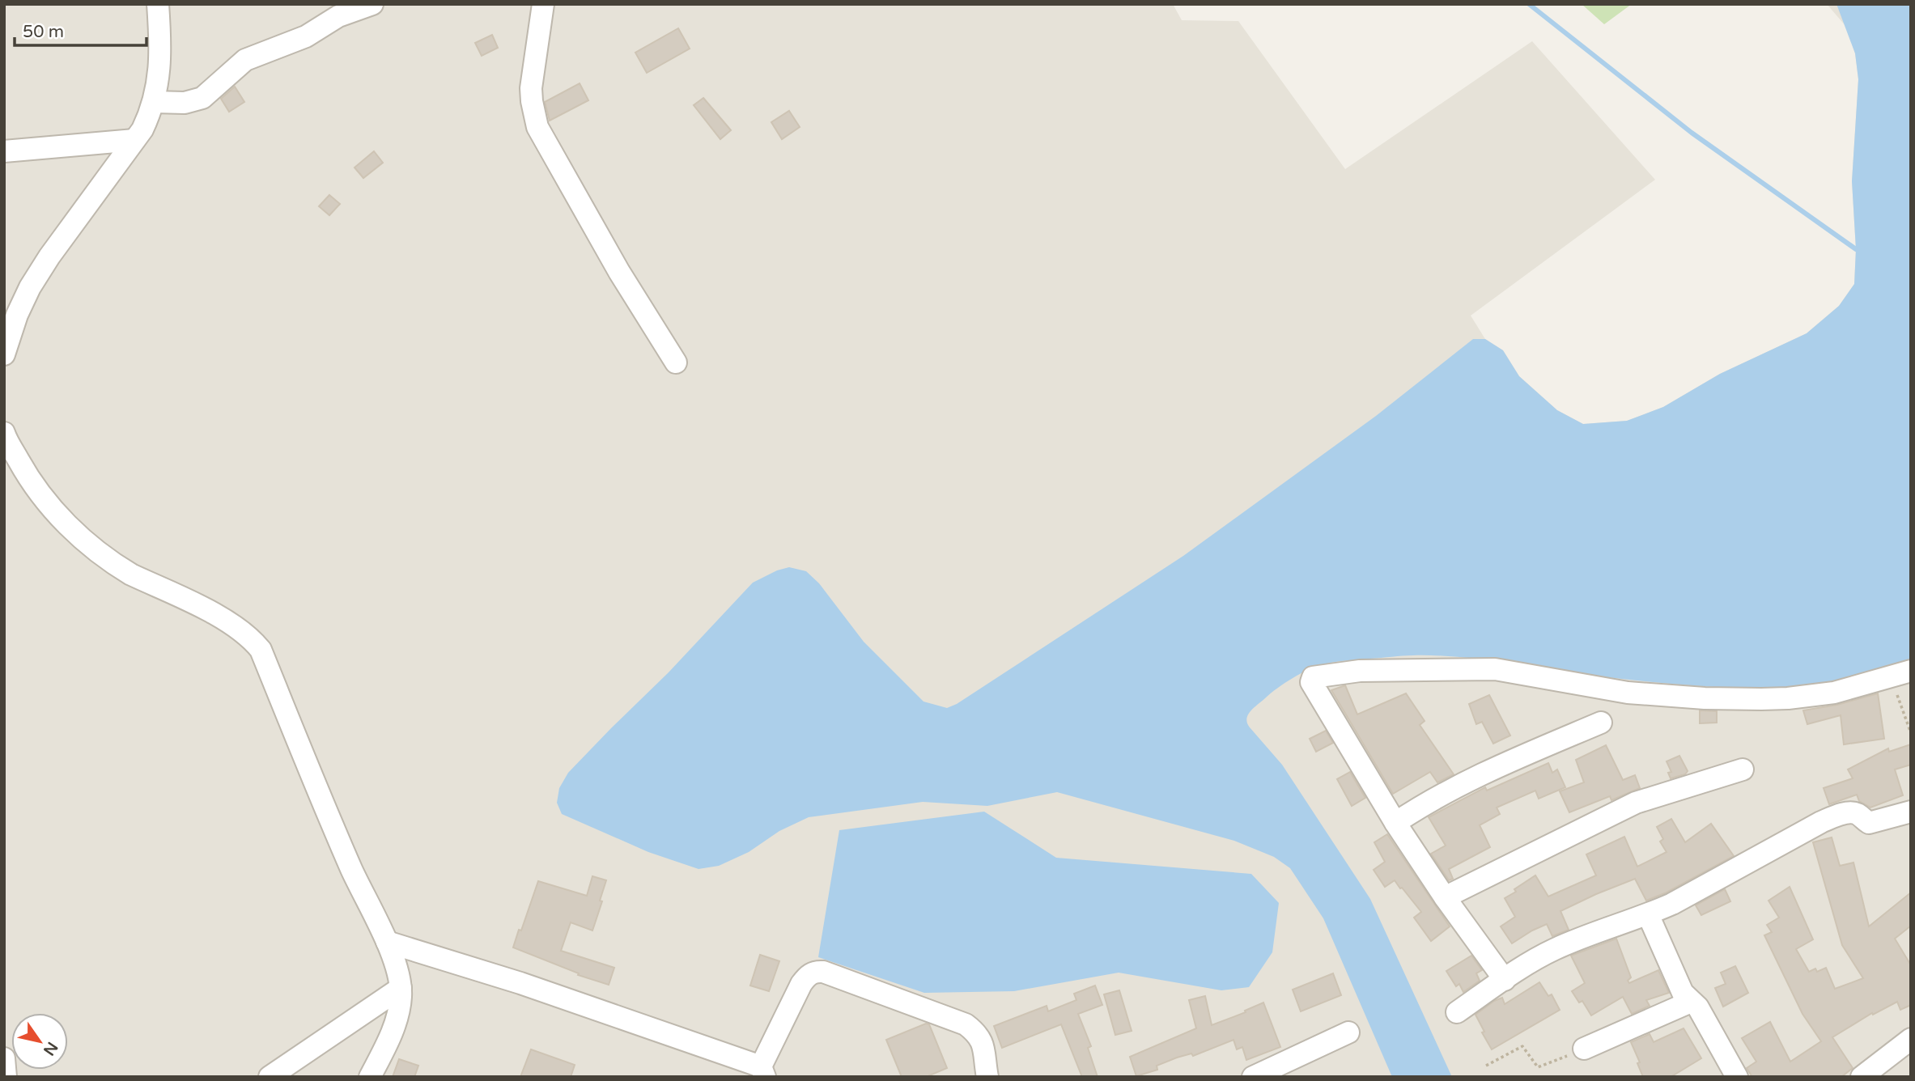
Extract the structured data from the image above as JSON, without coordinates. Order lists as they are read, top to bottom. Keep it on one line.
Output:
{"scale_bar":"50 m","north":"bottom right"}
